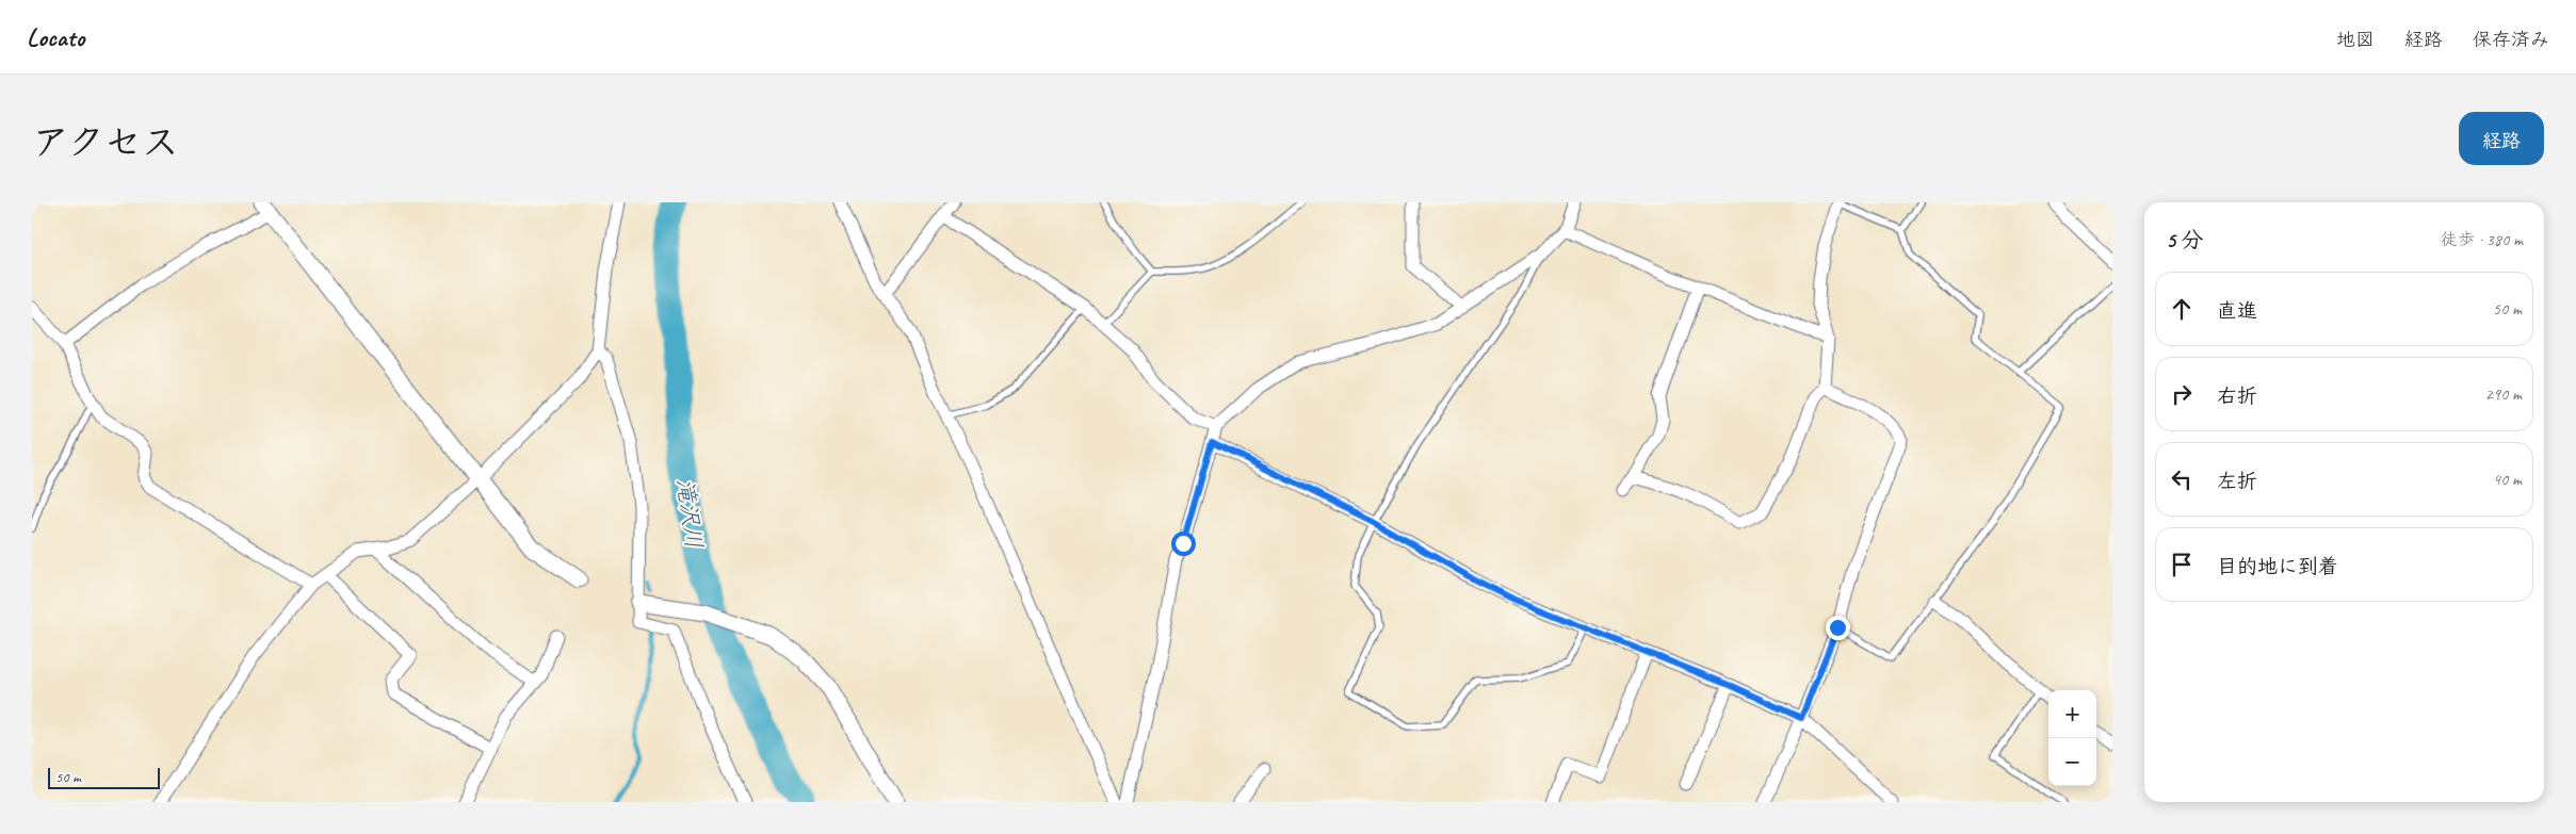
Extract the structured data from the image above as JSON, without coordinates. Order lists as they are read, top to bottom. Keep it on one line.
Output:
{"water":["滝沢川"],"scale_bar":"50 m","page":{"header":"Locato","nav":["地図","経路","保存済み"],"title":"アクセス","buttons":"経路","heading":["5 分","徒歩 · 380 m"],"list":[["直進","50 m"],["右折","290 m"],["左折","40 m"],"目的地に到着"],"map_buttons":["+","−"],"scale":"50 m"}}
